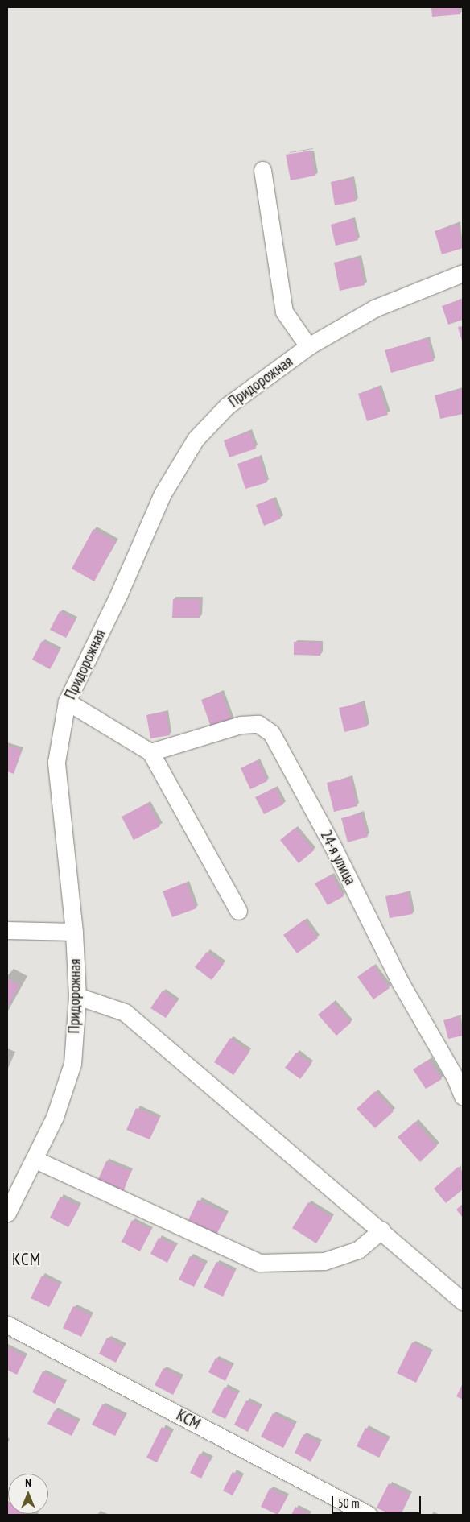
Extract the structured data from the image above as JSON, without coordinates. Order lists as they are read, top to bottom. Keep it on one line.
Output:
{"streets":{"street":["Придорожная","24-я улица","КСМ"]},"districts":["КСМ"],"scale_bar":"50 m","north":"top"}
